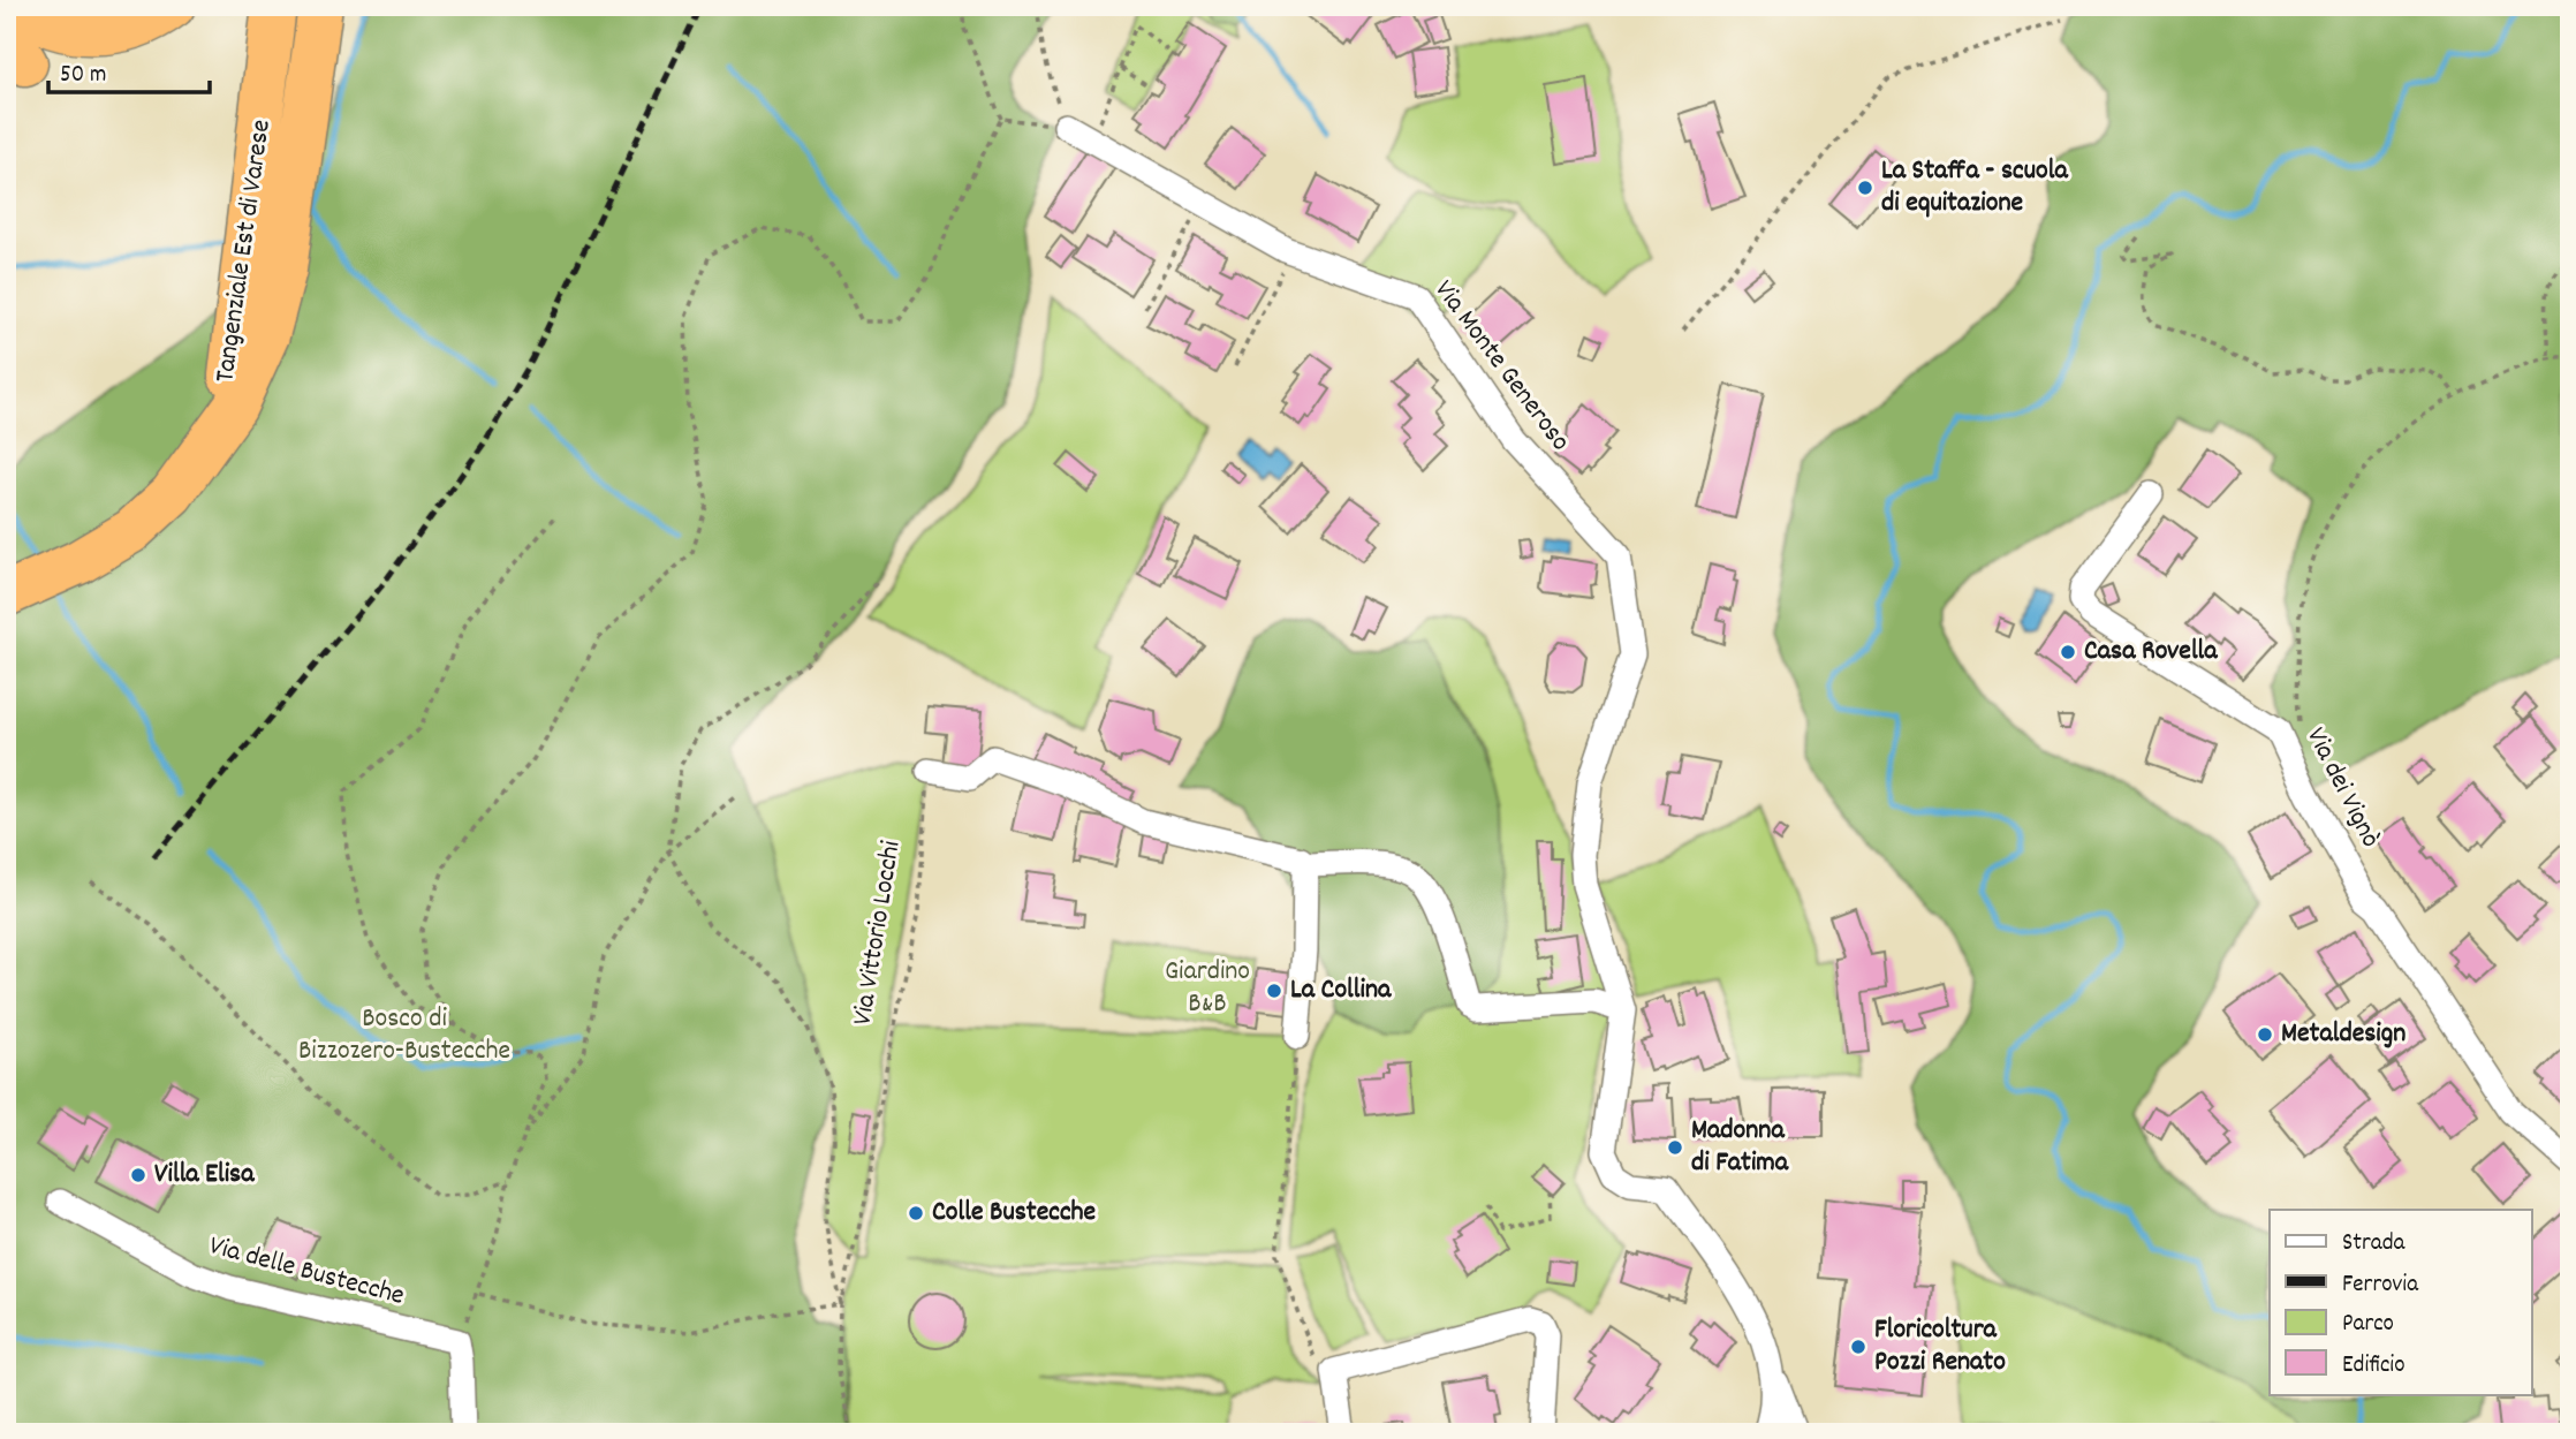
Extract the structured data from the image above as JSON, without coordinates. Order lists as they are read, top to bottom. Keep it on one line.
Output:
{"streets":{"highway":["Tangenziale Est di Varese"],"street":["Via Monte Generoso","Via dei Vignò","Via delle Bustecche"],"path":["Via Vittorio Locchi"]},"parks":["Giardino B&B","Bosco di Bizzozero-Bustecche"],"places":["La Staffa - scuola di equitazione","Casa Rovella","La Collina","Metaldesign","Madonna di Fatima","Villa Elisa","Colle Bustecche","Floricoltura Pozzi Renato"],"legend":["Strada","Ferrovia","Parco","Edificio"],"scale_bar":"50 m"}
